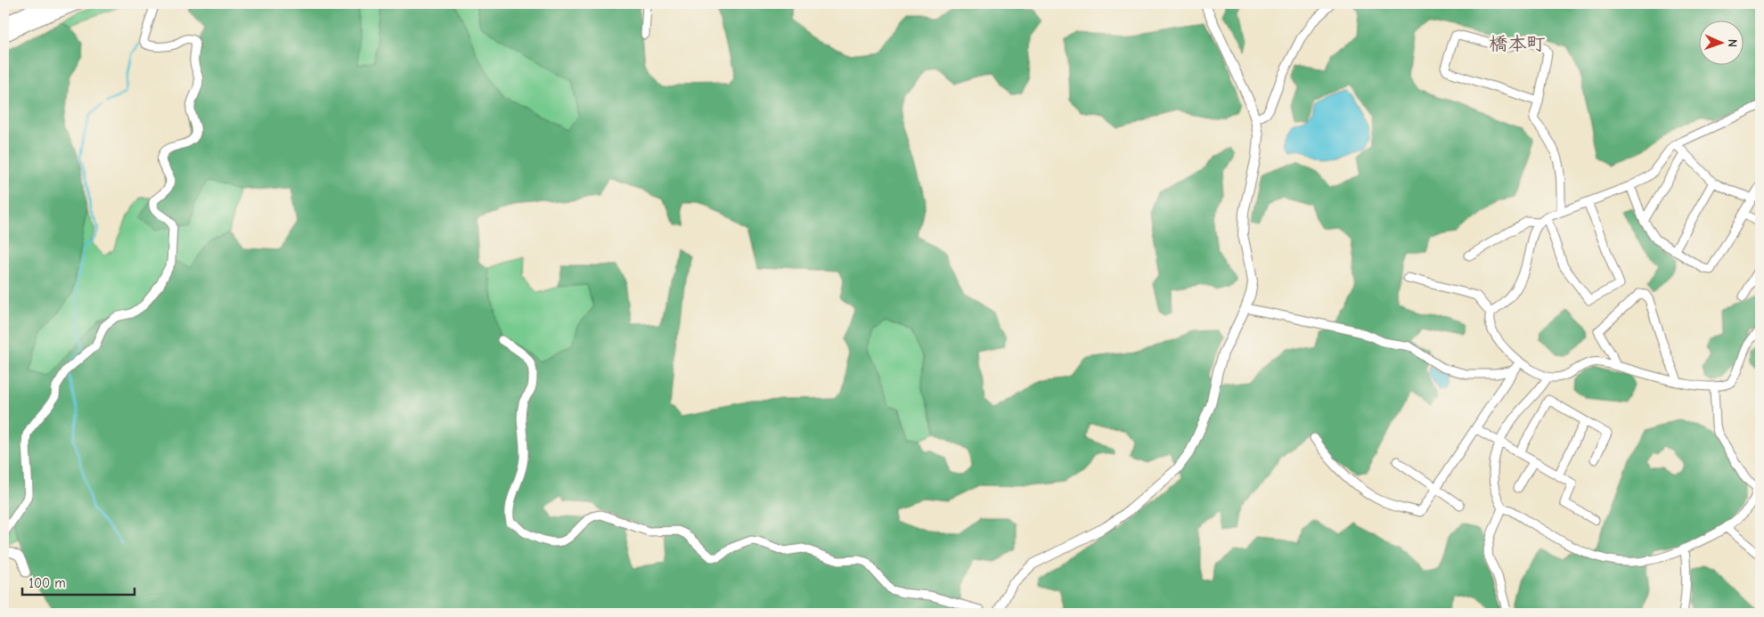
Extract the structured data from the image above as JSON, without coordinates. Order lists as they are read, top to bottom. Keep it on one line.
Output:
{"districts":["橋本町"],"scale_bar":"100 m","north":"right"}
